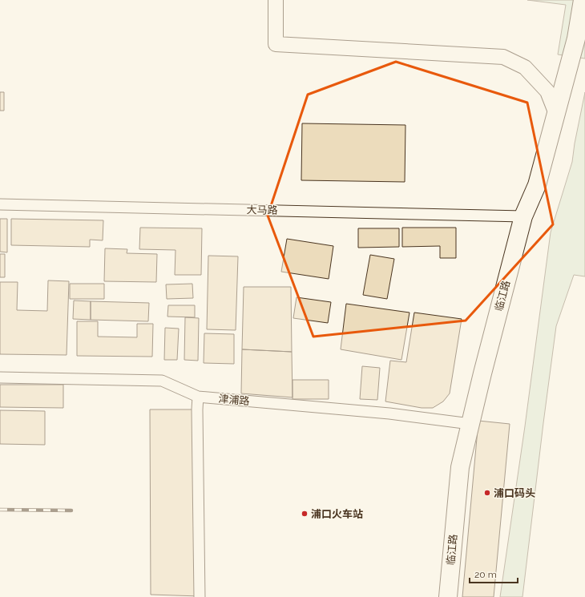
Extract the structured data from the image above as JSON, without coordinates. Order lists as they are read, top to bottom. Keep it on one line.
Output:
{"streets":{"street":["大马路","临江路","津浦路"]},"crossings":[["大马路","临江路"],["临江路","津浦路"]],"places":["浦口码头","浦口火车站"],"scale_bar":"20 m"}
